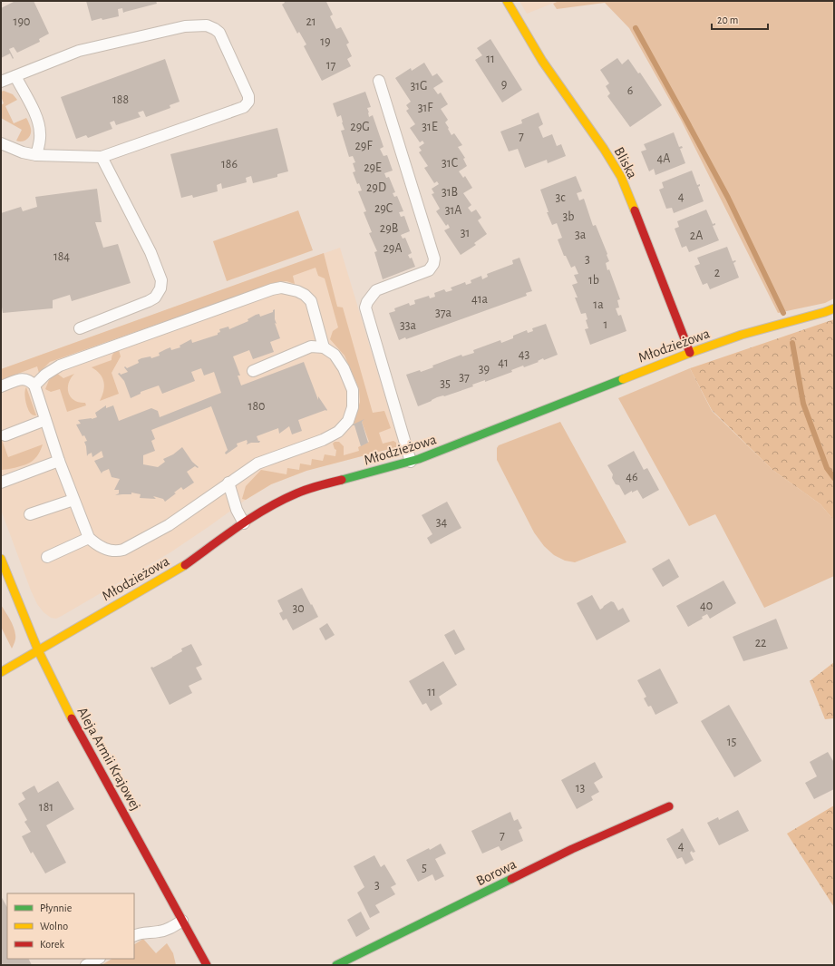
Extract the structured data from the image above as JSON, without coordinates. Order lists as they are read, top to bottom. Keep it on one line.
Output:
{"streets":{"street":["Bliska","Młodzieżowa","Aleja Armii Krajowej","Borowa"]},"crossings":[["Bliska","Młodzieżowa"],["Młodzieżowa","Aleja Armii Krajowej"]],"house_numbers":["190","21","19","11","17","9","31G","6","188","31F","29G","31E","7","29F","4A","31C","186","29E","29D","31B","4","3c","29C","31A","3b","29B","31","3a","2A","29A","184","3","2","1b","41a","1a","37a","1","33a","43","41","39","37","35","180","46","34","40","30","22","11","15","13","181","7","4","5","3"],"legend":["Płynnie","Wolno","Korek"],"scale_bar":"20 m"}
